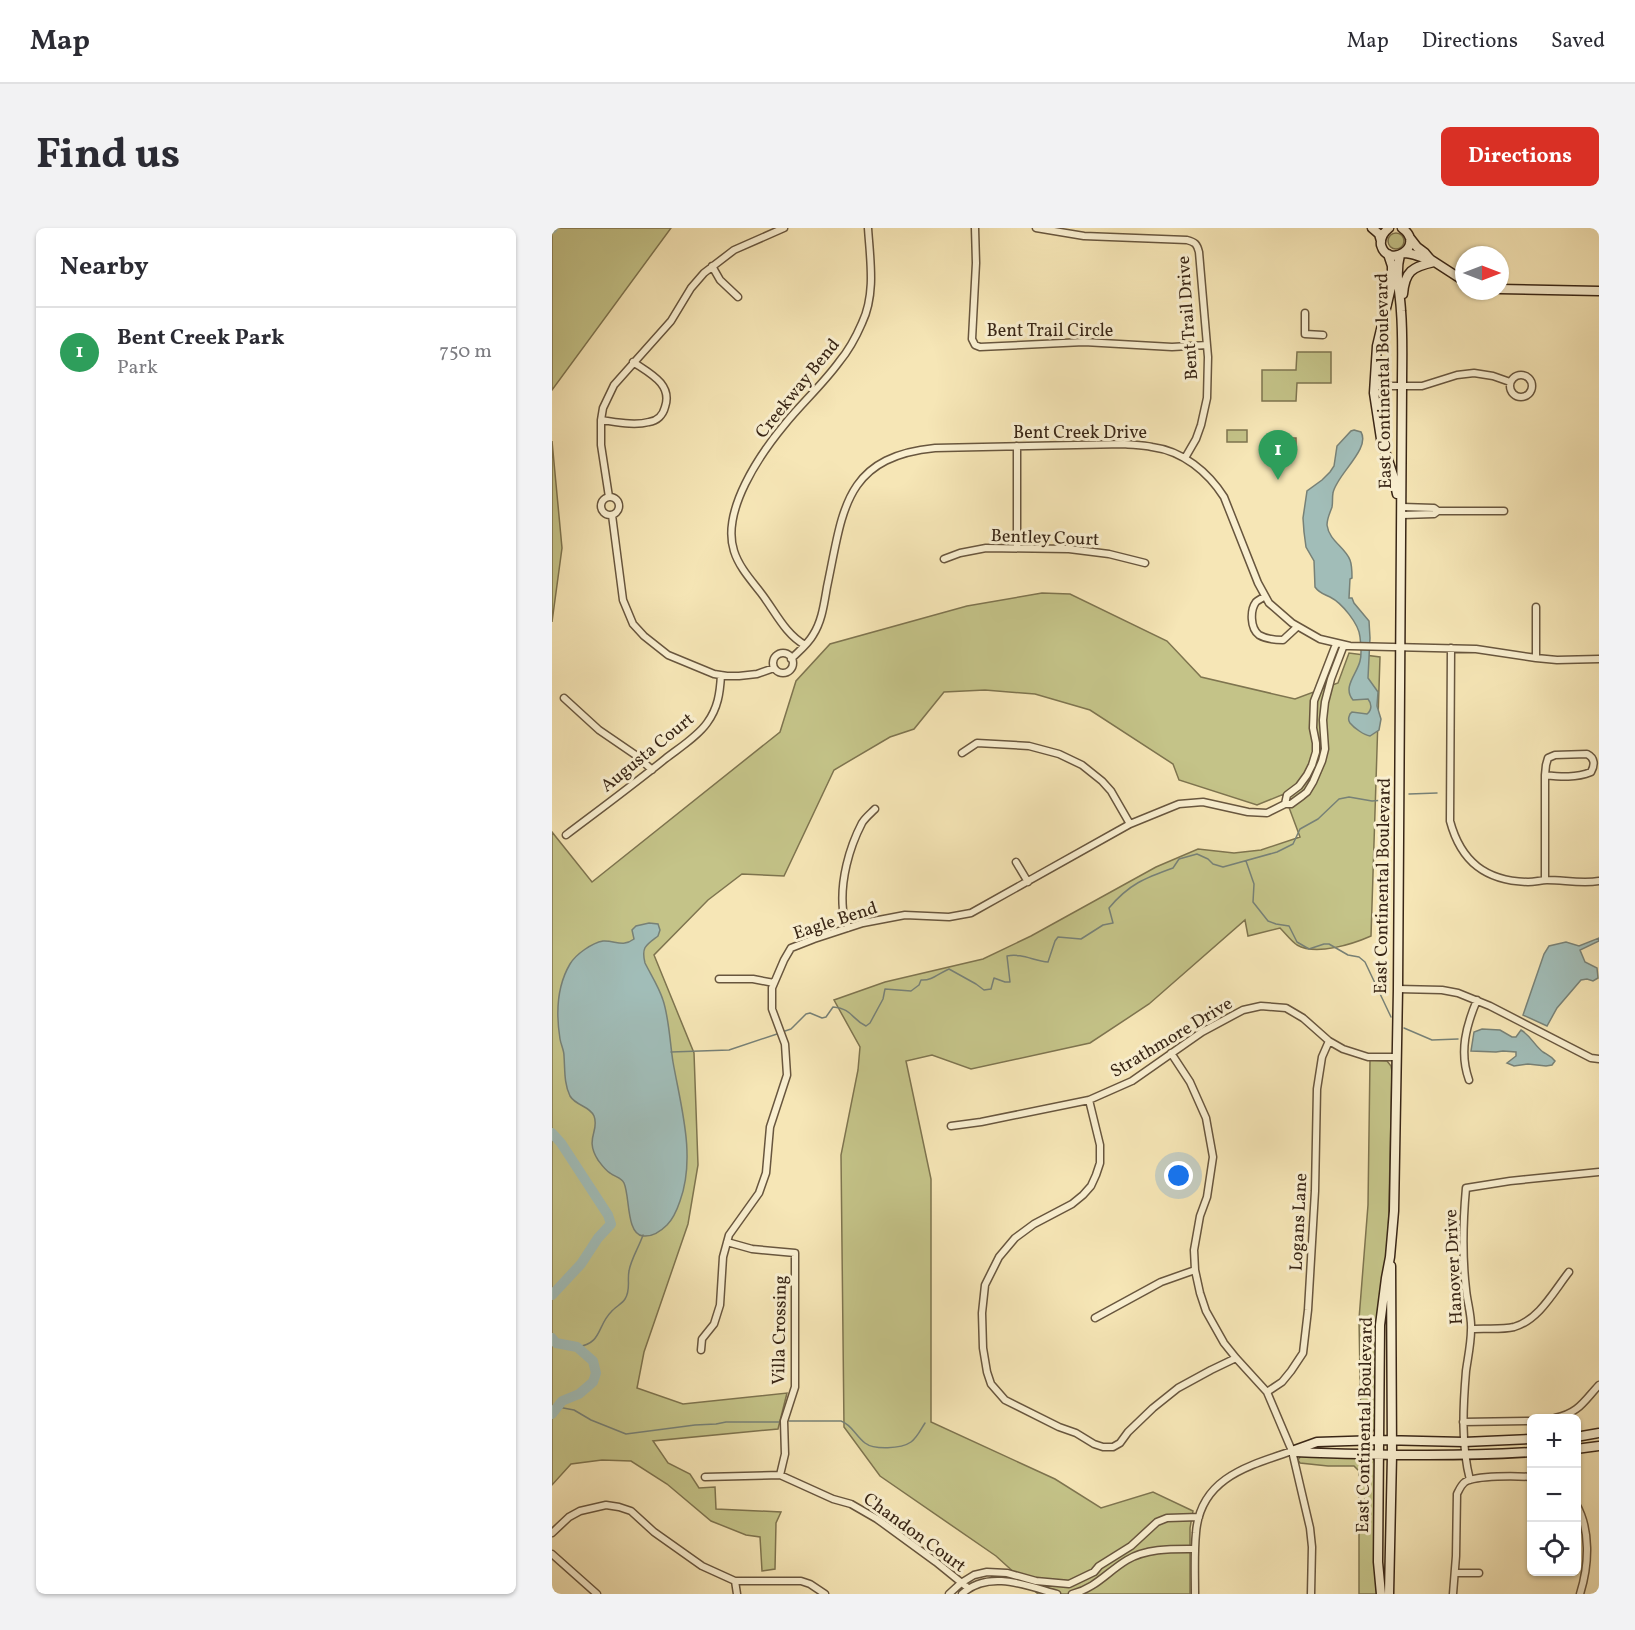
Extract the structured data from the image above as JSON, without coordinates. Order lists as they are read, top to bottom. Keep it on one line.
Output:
{"streets":{"main road":["East Continental Boulevard"],"street":["Bent Trail Drive","Bent Trail Circle","Creekway Bend","Bent Creek Drive","Bentley Court","Augusta Court","Eagle Bend","Strathmore Drive","Logans Lane","Hanover Drive","Villa Crossing","Chandon Court"]},"crossings":[["Bent Trail Drive","Bent Trail Circle"],["Bent Trail Drive","Bent Creek Drive"],["East Continental Boulevard","Bent Creek Drive"],["East Continental Boulevard","Strathmore Drive"],["Creekway Bend","Bent Creek Drive"],["Bent Creek Drive","Eagle Bend"],["Eagle Bend","Villa Crossing"],["Strathmore Drive","Logans Lane"],["Villa Crossing","Chandon Court"]],"north":"right","page":{"header":"Map","nav":["Map","Directions","Saved"],"title":"Find us","buttons":"Directions","heading":"Nearby","list":[{"mark":"1","name":"Bent Creek Park","note":"Park","value":"750 m"}],"pins":"1","map_buttons":["+","−"]}}
